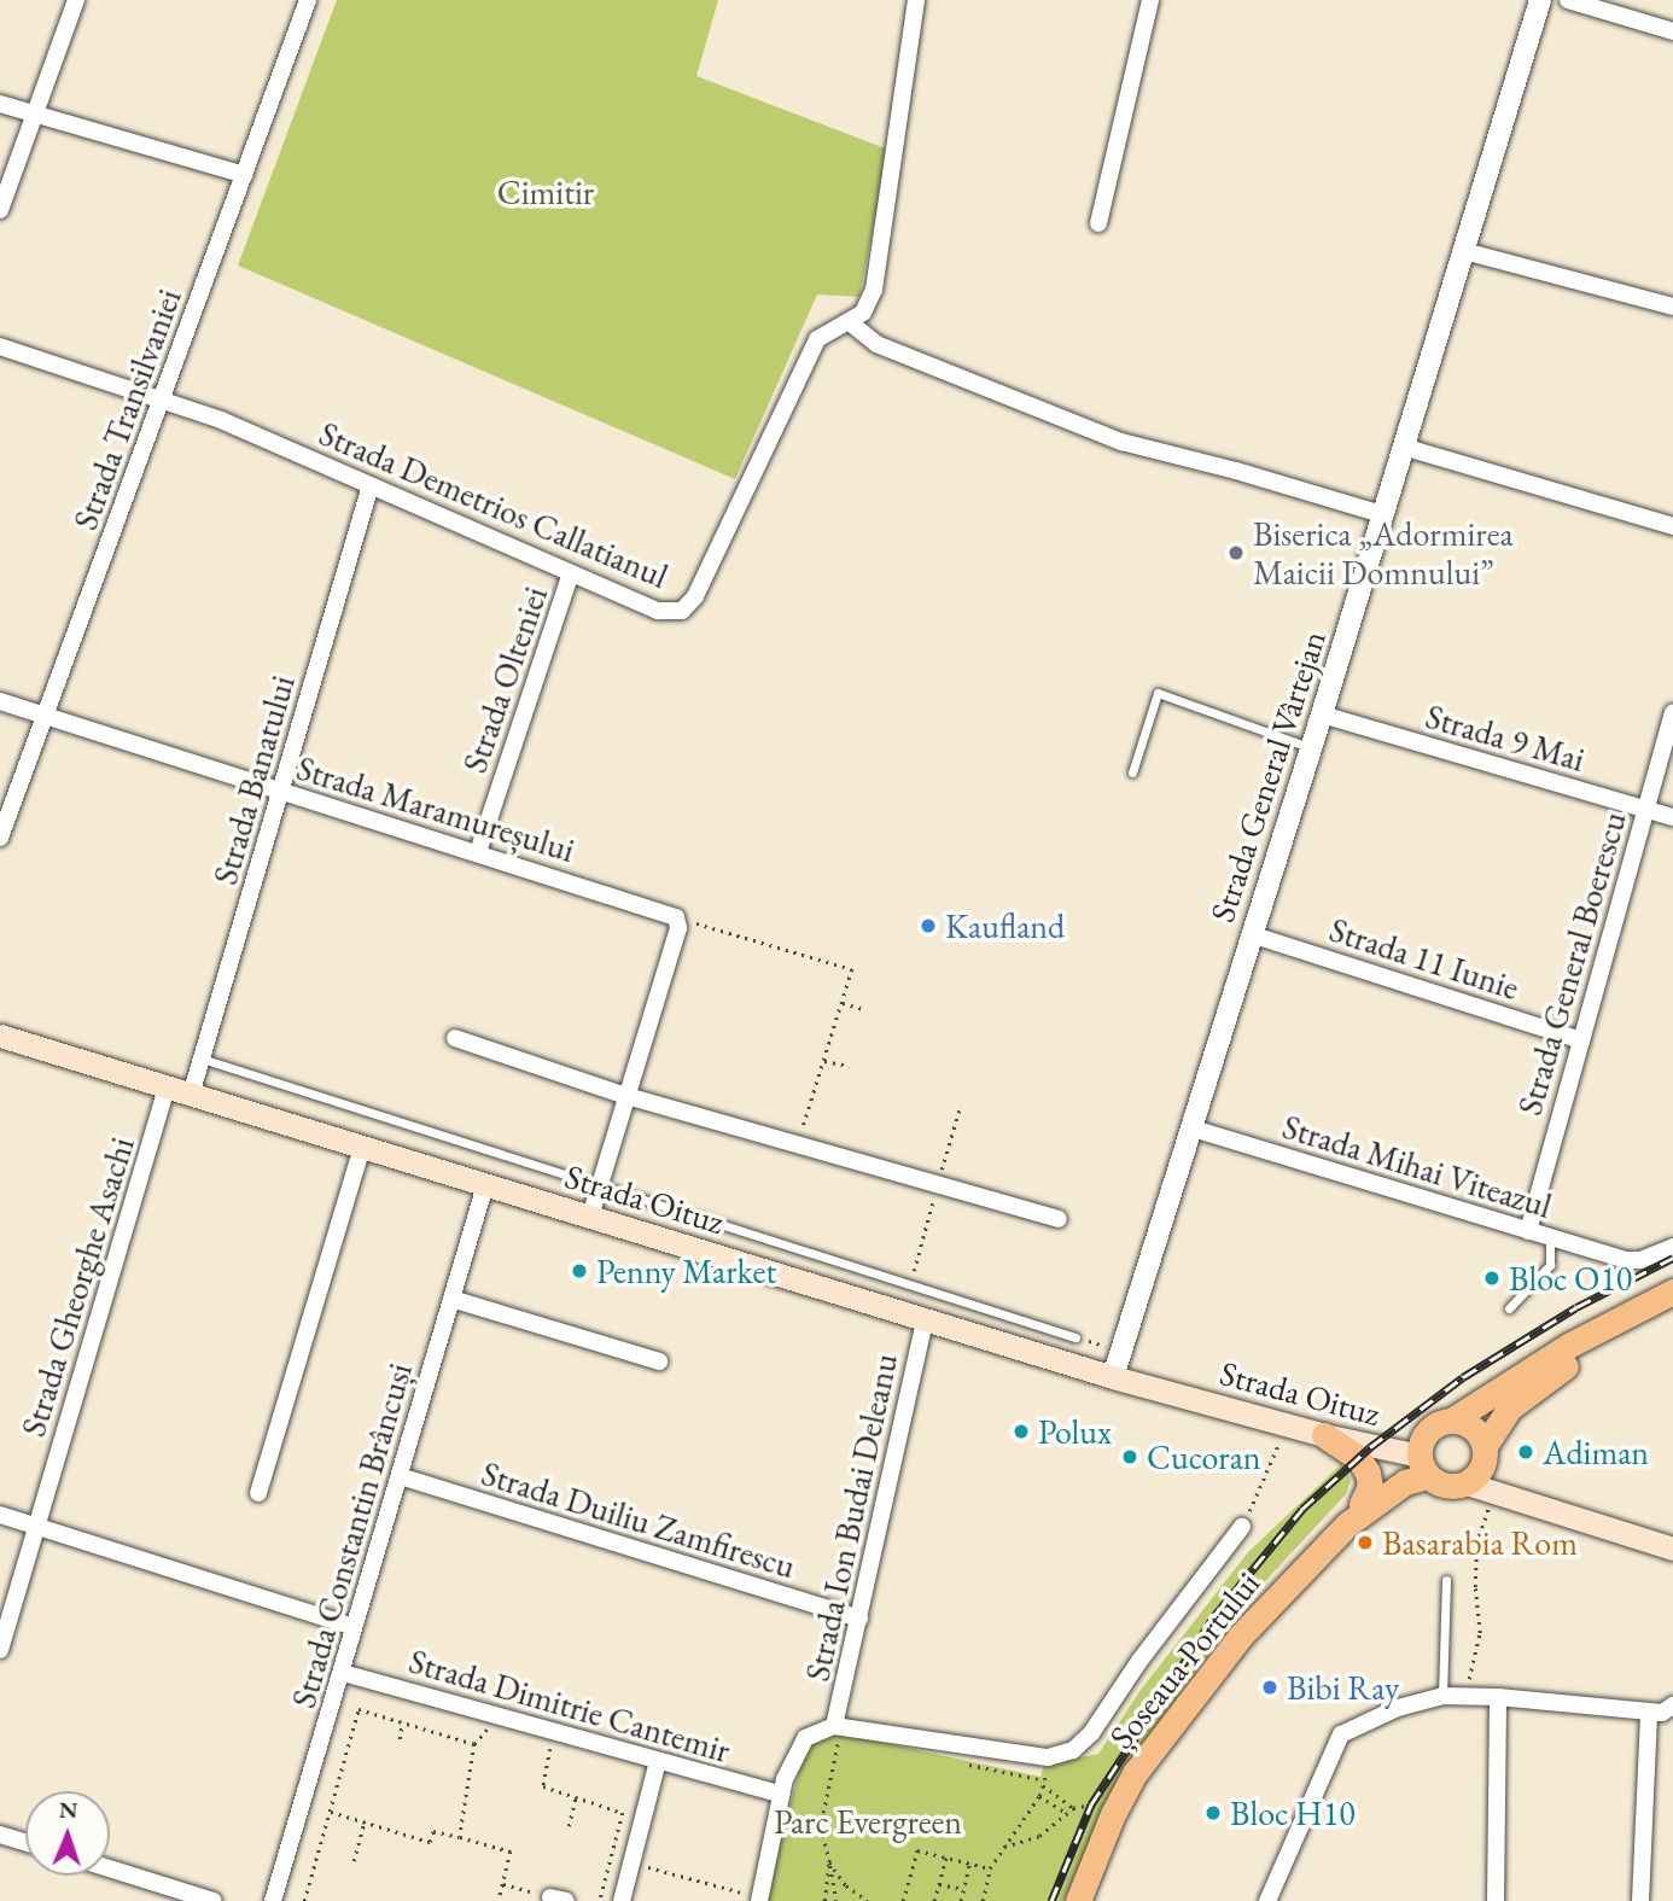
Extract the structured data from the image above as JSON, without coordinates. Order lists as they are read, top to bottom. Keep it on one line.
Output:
{"streets":{"main road":["Strada Oituz","Șoseaua Portului"],"street":["Strada Transilvaniei","Strada Demetrios Callatianul","Strada Olteniei","Strada 9 Mai","Strada General Vârtejan","Strada Banatului","Strada Maramureșului","Strada 11 Iunie","Strada General Boerescu","Strada Mihai Viteazul","Strada Gheorghe Asachi","Strada Ion Budai Deleanu","Strada Duiliu Zamfirescu","Strada Constantin Brâncuși","Strada Dimitrie Cantemir"]},"crossings":[["Strada Transilvaniei","Strada Demetrios Callatianul"],["Strada Transilvaniei","Strada Maramureșului"],["Strada Demetrios Callatianul","Strada Olteniei"],["Strada Demetrios Callatianul","Strada Banatului"],["Strada Olteniei","Strada Maramureșului"],["Strada 9 Mai","Strada General Vârtejan"],["Strada 9 Mai","Strada General Boerescu"],["Strada General Vârtejan","Strada 11 Iunie"],["Strada General Vârtejan","Strada Mihai Viteazul"],["Strada General Vârtejan","Strada Oituz"],["Strada Banatului","Strada Maramureșului"],["Strada Banatului","Strada Oituz"],["Strada 11 Iunie","Strada General Boerescu"],["Strada General Boerescu","Strada Mihai Viteazul"],["Strada Oituz","Strada Gheorghe Asachi"],["Strada Oituz","Strada Ion Budai Deleanu"],["Strada Oituz","Strada Constantin Brâncuși"],["Strada Oituz","Șoseaua Portului"],["Strada Ion Budai Deleanu","Strada Duiliu Zamfirescu"],["Strada Duiliu Zamfirescu","Strada Constantin Brâncuși"],["Strada Constantin Brâncuși","Strada Dimitrie Cantemir"]],"parks":["Cimitir","Parc Evergreen"],"places":["Biserica „Adormirea Maicii Domnului”","Kaufland","Penny Market","Bloc O10","Polux","Adiman","Cucoran","Basarabia Rom","Bibi Ray","Bloc H10"],"north":"top"}
